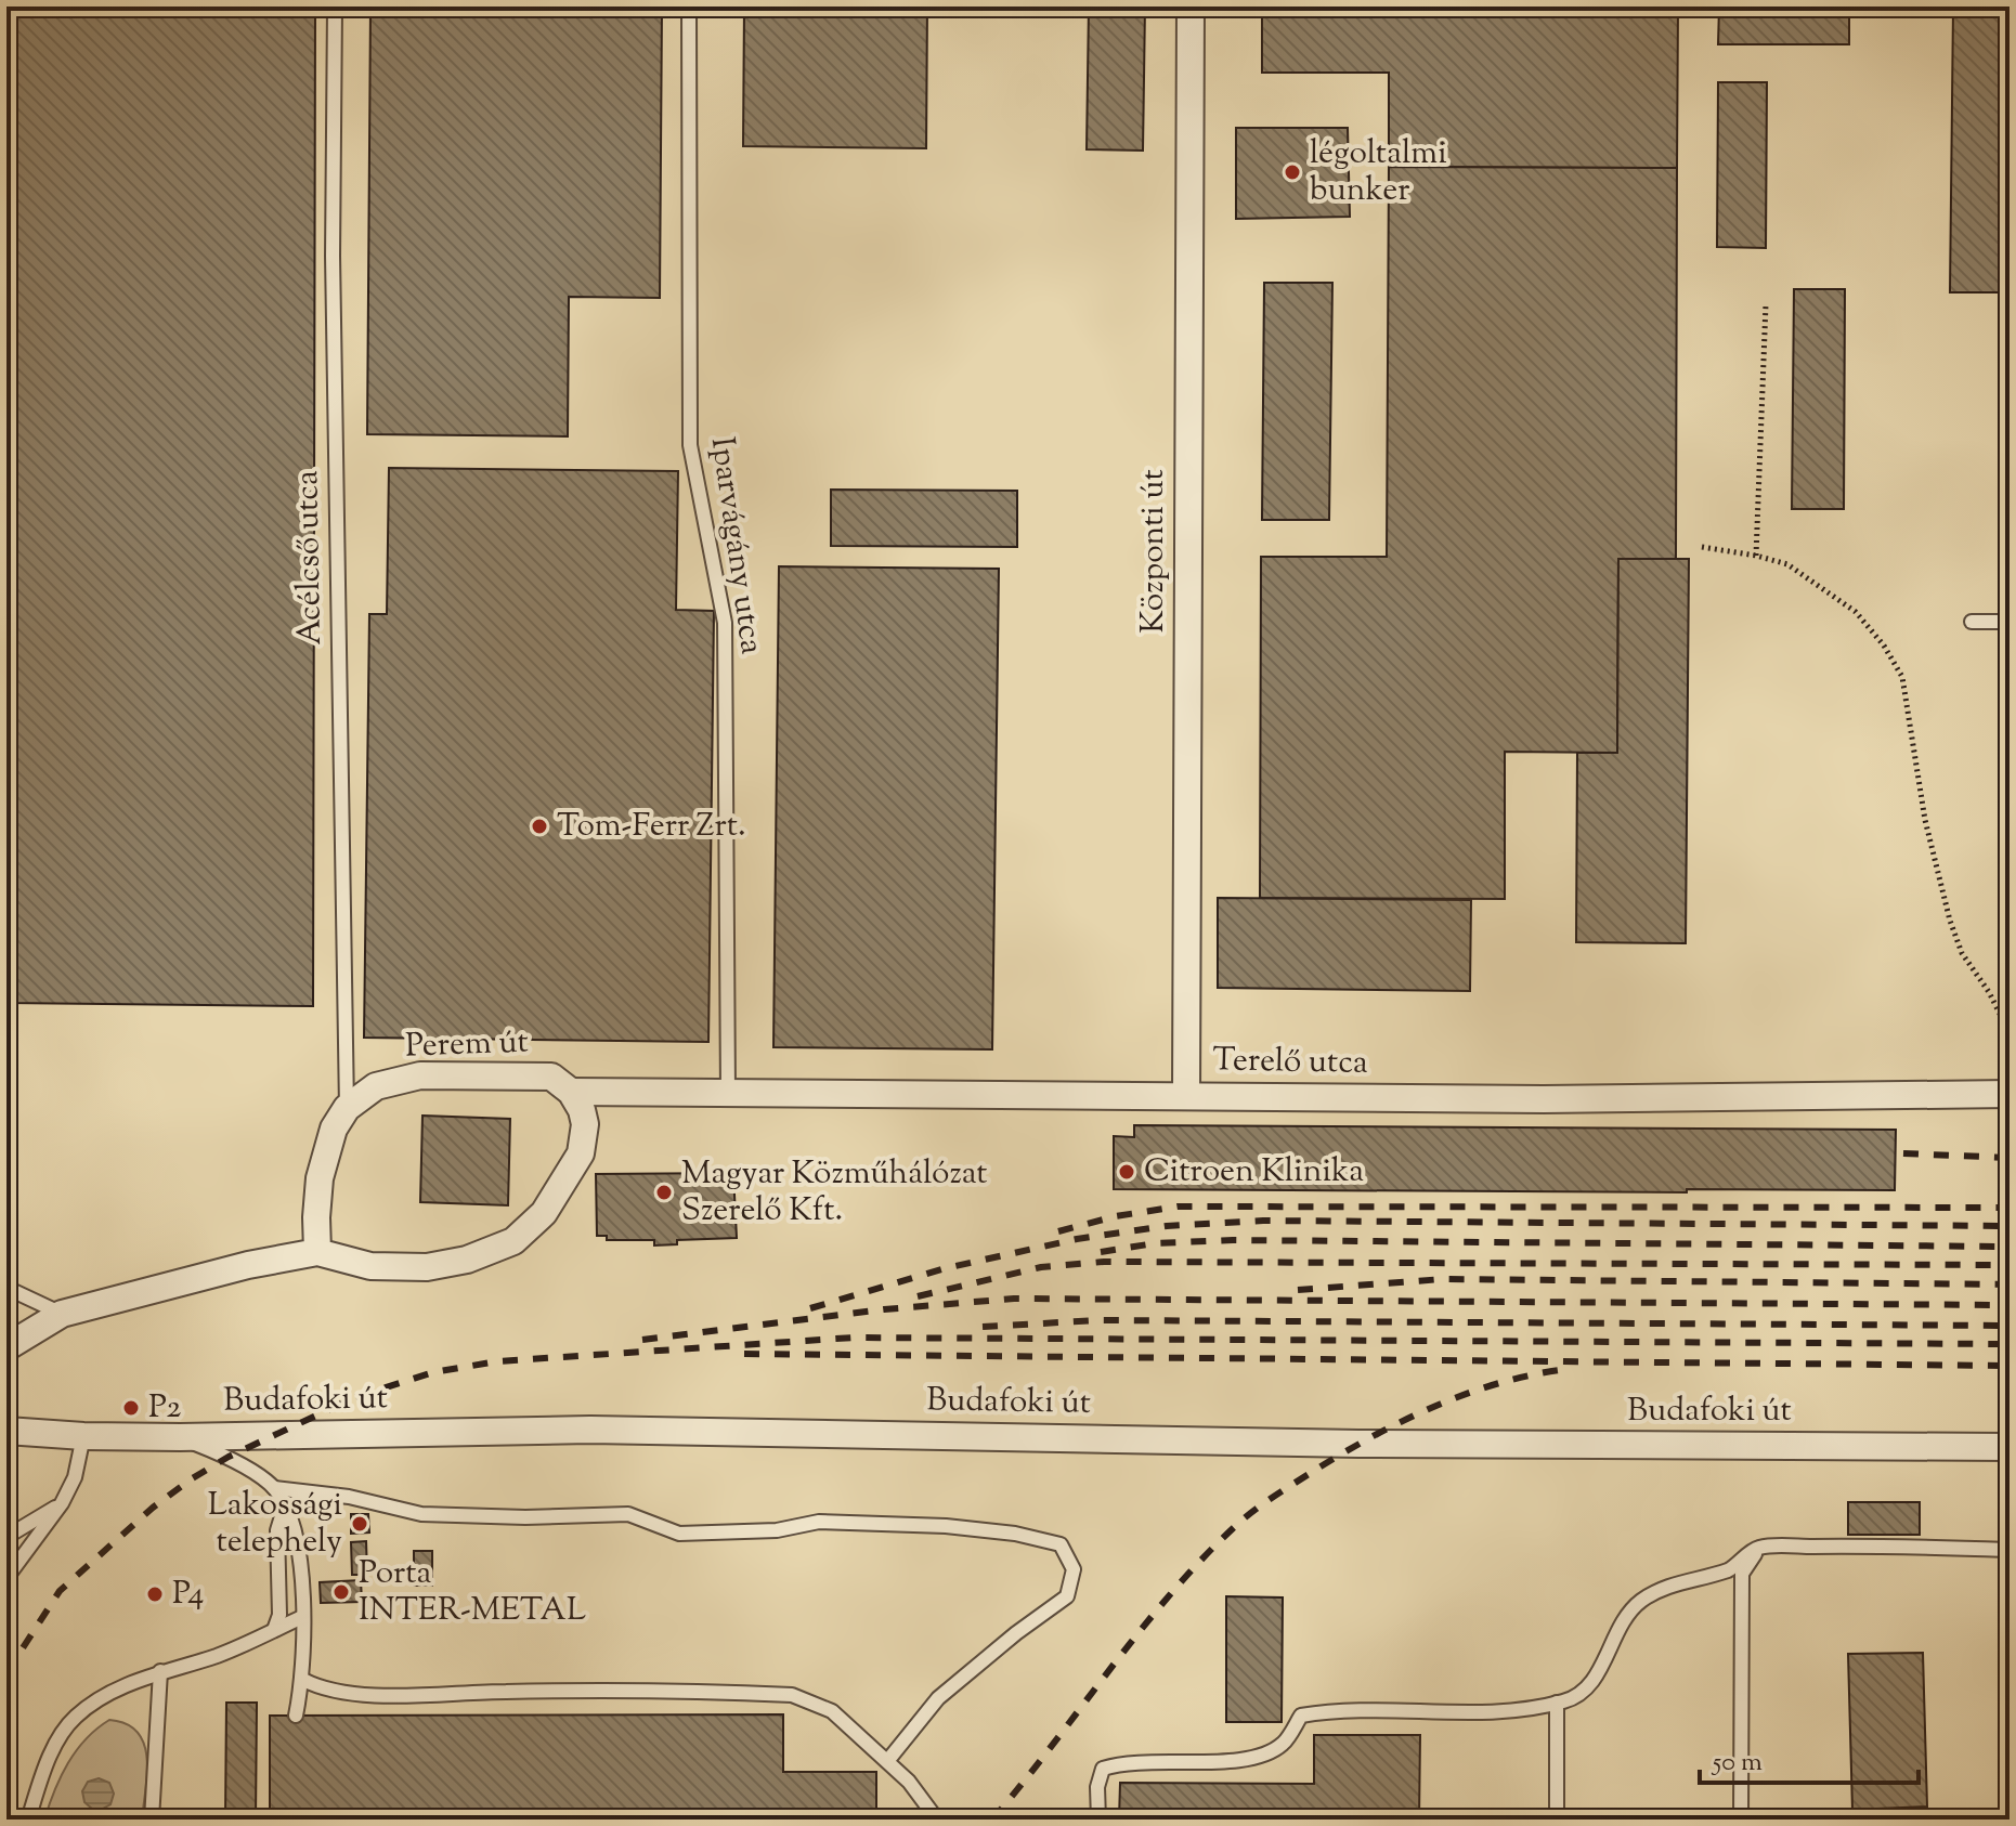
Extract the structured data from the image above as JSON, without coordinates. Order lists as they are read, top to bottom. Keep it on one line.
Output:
{"streets":{"street":["Központi út","Perem út","Terelő utca","Budafoki út"],"lane":["Iparvágány utca","Acélcső utca"]},"crossings":[["Iparvágány utca","Terelő utca"],["Központi út","Terelő utca"],["Acélcső utca","Perem út"],["Acélcső utca","Terelő utca"],["Perem út","Terelő utca"]],"places":["légoltalmi bunker","Tom-Ferr Zrt.","Citroen Klinika","Magyar Közműhálózat Szerelő Kft.","P2","Lakossági telephely","Porta INTER-METAL","P4"],"scale_bar":"50 m"}
